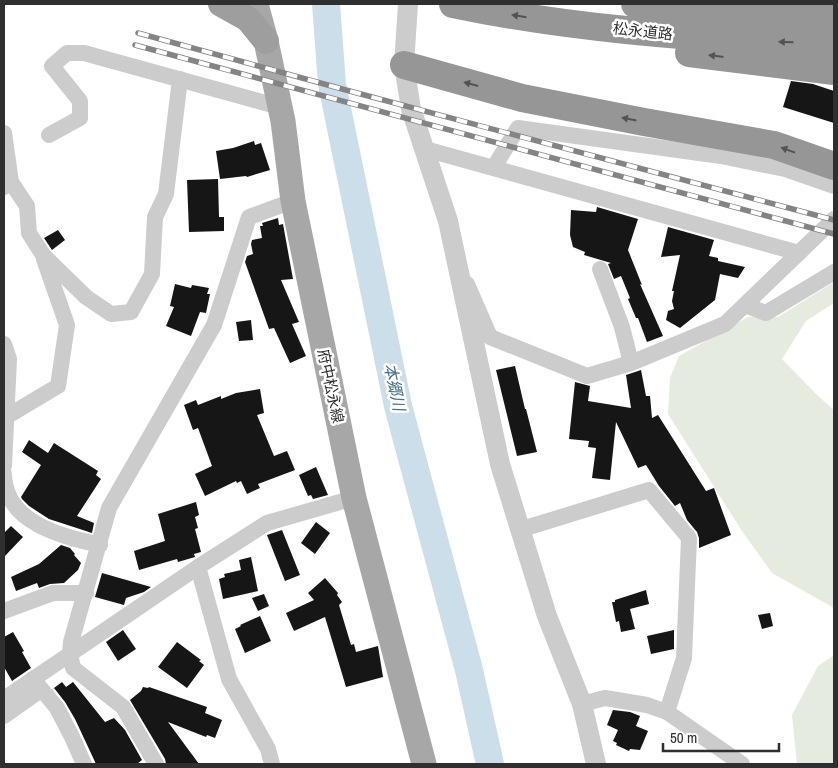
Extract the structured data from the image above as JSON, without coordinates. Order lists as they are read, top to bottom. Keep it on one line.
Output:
{"streets":{"highway":["松永道路"],"main road":["府中松永線"]},"water":["本郷川"],"scale_bar":"50 m"}
